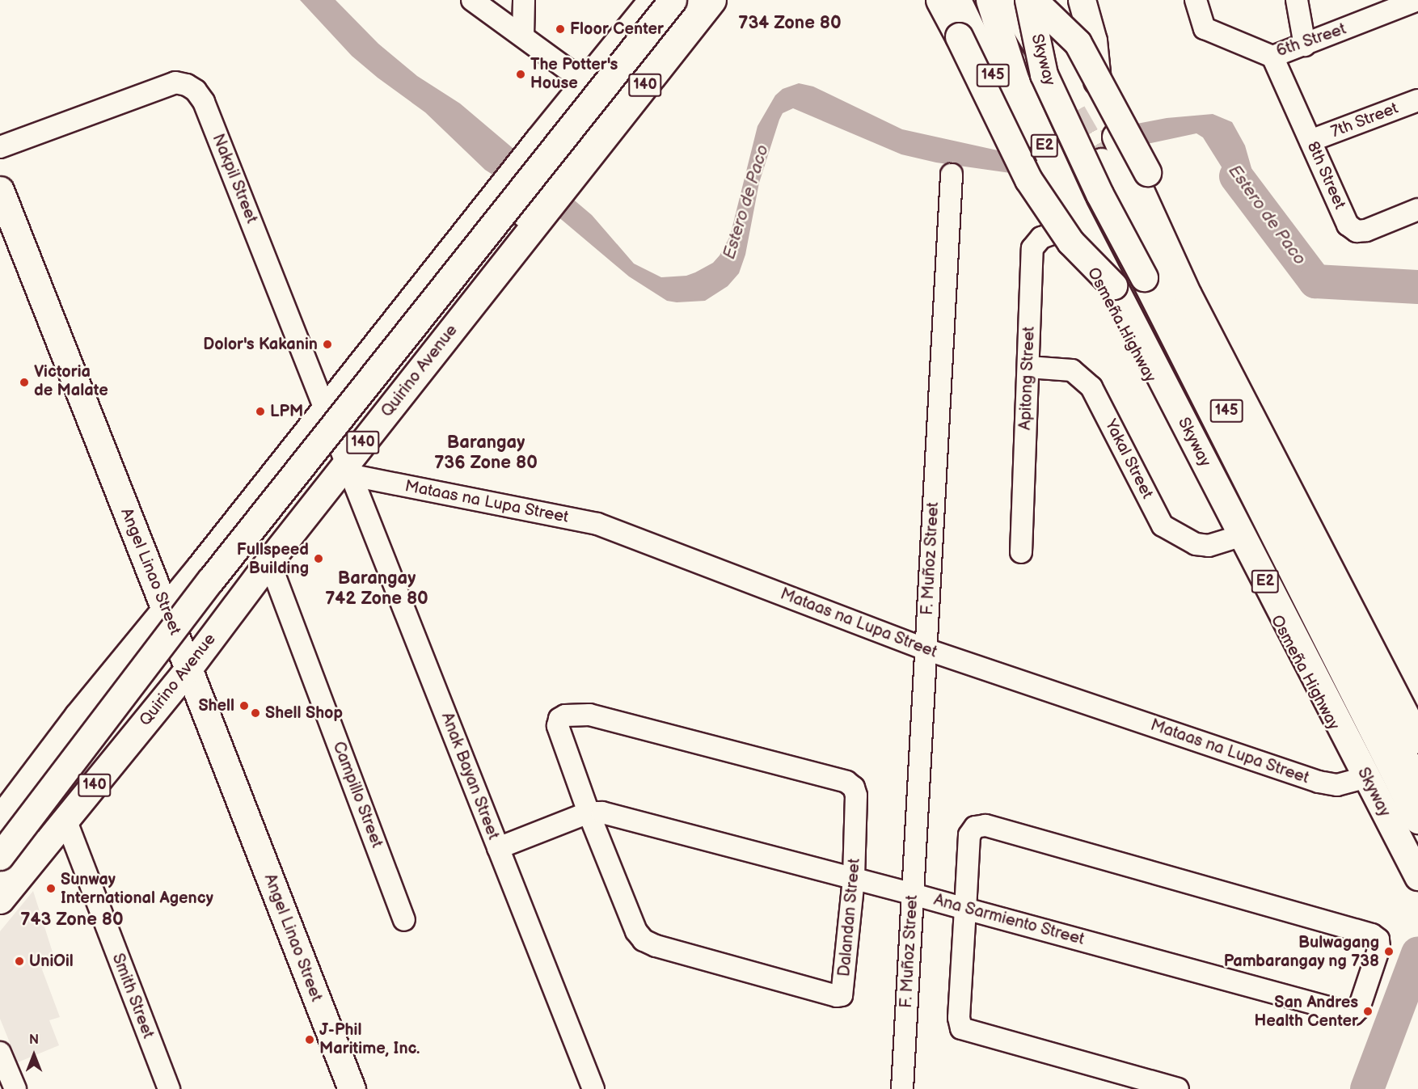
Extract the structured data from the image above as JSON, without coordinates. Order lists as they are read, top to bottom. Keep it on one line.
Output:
{"streets":{"main road":["Skyway","145","140","E2","Osmeña Highway","Quirino Avenue","Angel Linao Street"],"street":["6th Street","7th Street","8th Street","Nakpil Street","Apitong Street","Yakal Street","Mataas na Lupa Street","F. Muñoz Street","Anak Bayan Street","Campillo Street","Dalandan Street","Ana Sarmiento Street","Smith Street"]},"crossings":[["6th Street","8th Street"],["7th Street","8th Street"],["Nakpil Street","Quirino Avenue"],["Nakpil Street","Mataas na Lupa Street"],["Nakpil Street","Anak Bayan Street"],["Osmeña Highway","Apitong Street"],["Osmeña Highway","Yakal Street"],["Osmeña Highway","Mataas na Lupa Street"],["Quirino Avenue","Mataas na Lupa Street"],["Quirino Avenue","Angel Linao Street"],["Quirino Avenue","Anak Bayan Street"],["Quirino Avenue","Campillo Street"],["Quirino Avenue","Smith Street"],["Apitong Street","Yakal Street"],["Mataas na Lupa Street","F. Muñoz Street"],["Mataas na Lupa Street","Anak Bayan Street"],["F. Muñoz Street","Ana Sarmiento Street"],["Anak Bayan Street","Ana Sarmiento Street"],["Dalandan Street","Ana Sarmiento Street"]],"districts":["734 Zone 80","Barangay 736 Zone 80","Barangay 742 Zone 80","743 Zone 80"],"water":["Estero de Paco"],"places":["Floor Center","The Potter's House","Dolor's Kakanin","Victoria de Malate","LPM","Fullspeed Building","Shell","Shell Shop","Sunway International Agency","Bulwagang Pambarangay ng 738","UniOil","San Andres Health Center","J-Phil Maritime, Inc."],"north":"top"}
